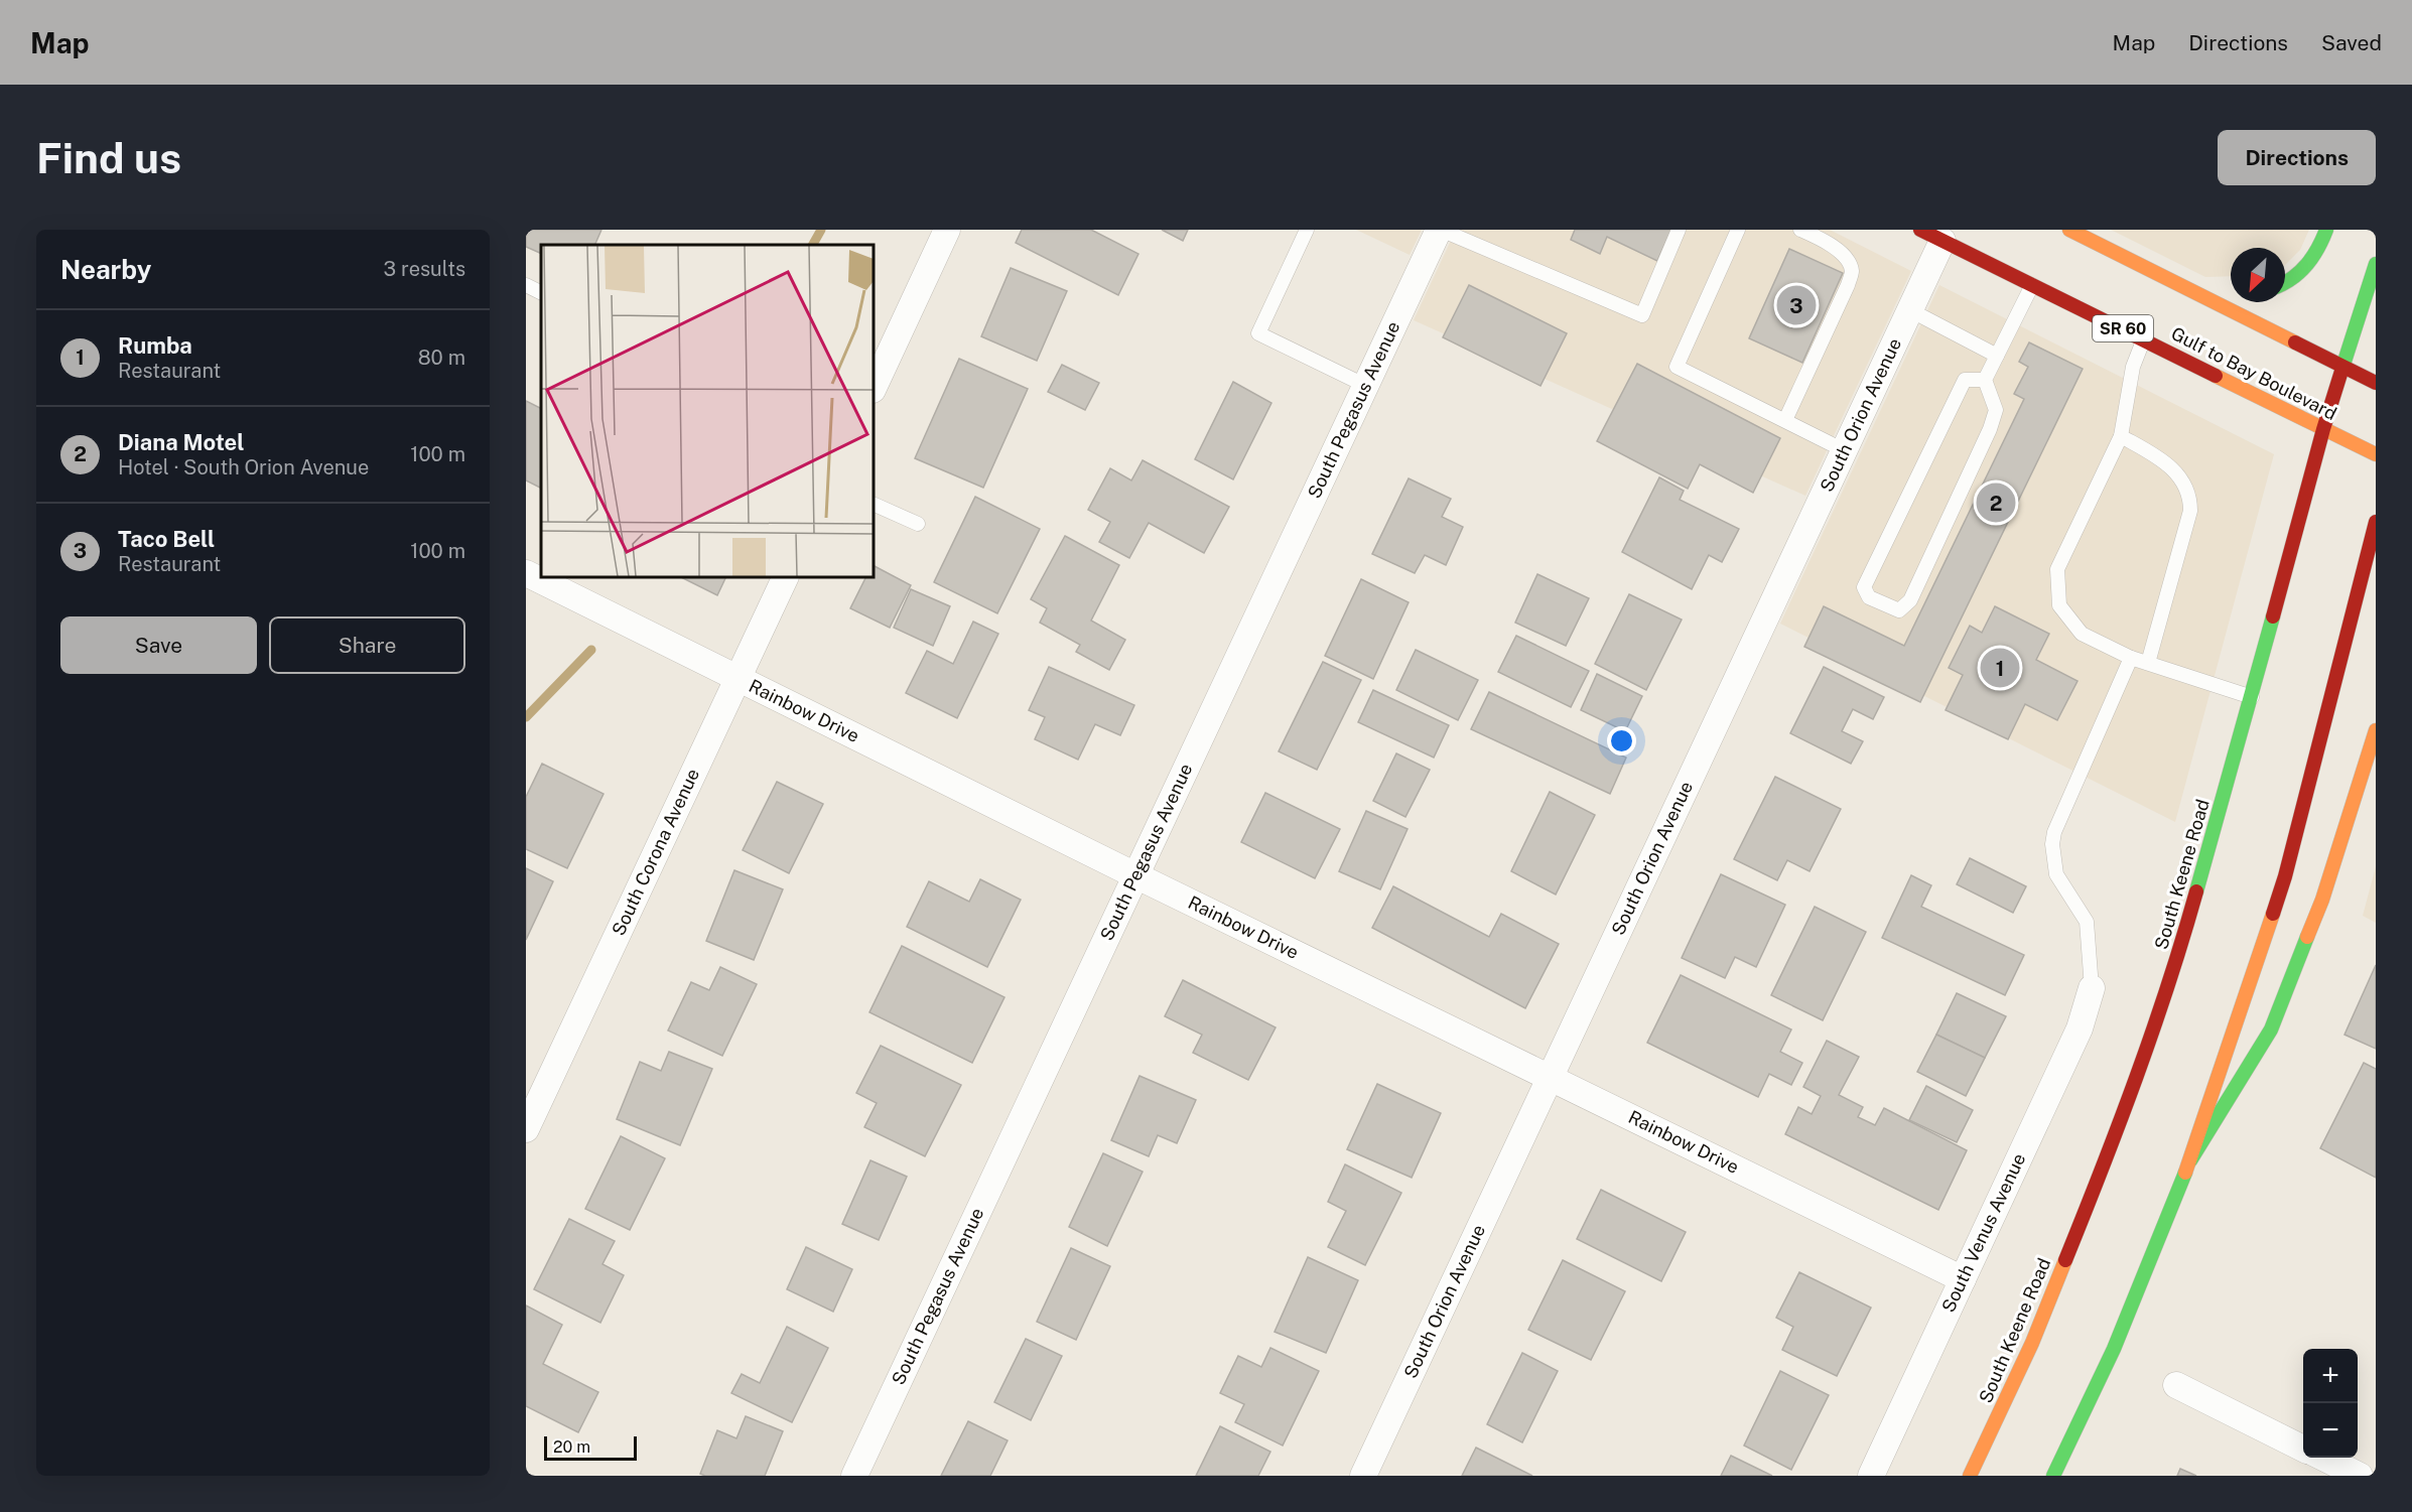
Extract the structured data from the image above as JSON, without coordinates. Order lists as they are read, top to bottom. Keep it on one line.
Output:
{"streets":{"main road":["SR 60","Gulf to Bay Boulevard","South Keene Road"],"street":["South Pegasus Avenue","South Orion Avenue","Rainbow Drive","South Corona Avenue","South Venus Avenue"]},"crossings":[["Gulf to Bay Boulevard","South Orion Avenue"],["Gulf to Bay Boulevard","South Keene Road"],["South Pegasus Avenue","Rainbow Drive"],["South Orion Avenue","Rainbow Drive"],["Rainbow Drive","South Corona Avenue"],["Rainbow Drive","South Venus Avenue"]],"scale_bar":"20 m","north":"bottom left","page":{"header":"Map","nav":["Map","Directions","Saved"],"buttons":["Directions",["Save","Share"]],"title":"Find us","heading":["Nearby","3 results"],"pins":["3","2","1"],"list":[{"mark":"1","name":"Rumba","note":"Restaurant","value":"80 m"},{"mark":"2","name":"Diana Motel","note":"Hotel · South Orion Avenue","value":"100 m"},{"mark":"3","name":"Taco Bell","note":"Restaurant","value":"100 m"}],"map_buttons":["+","−"],"scale":"20 m"}}
